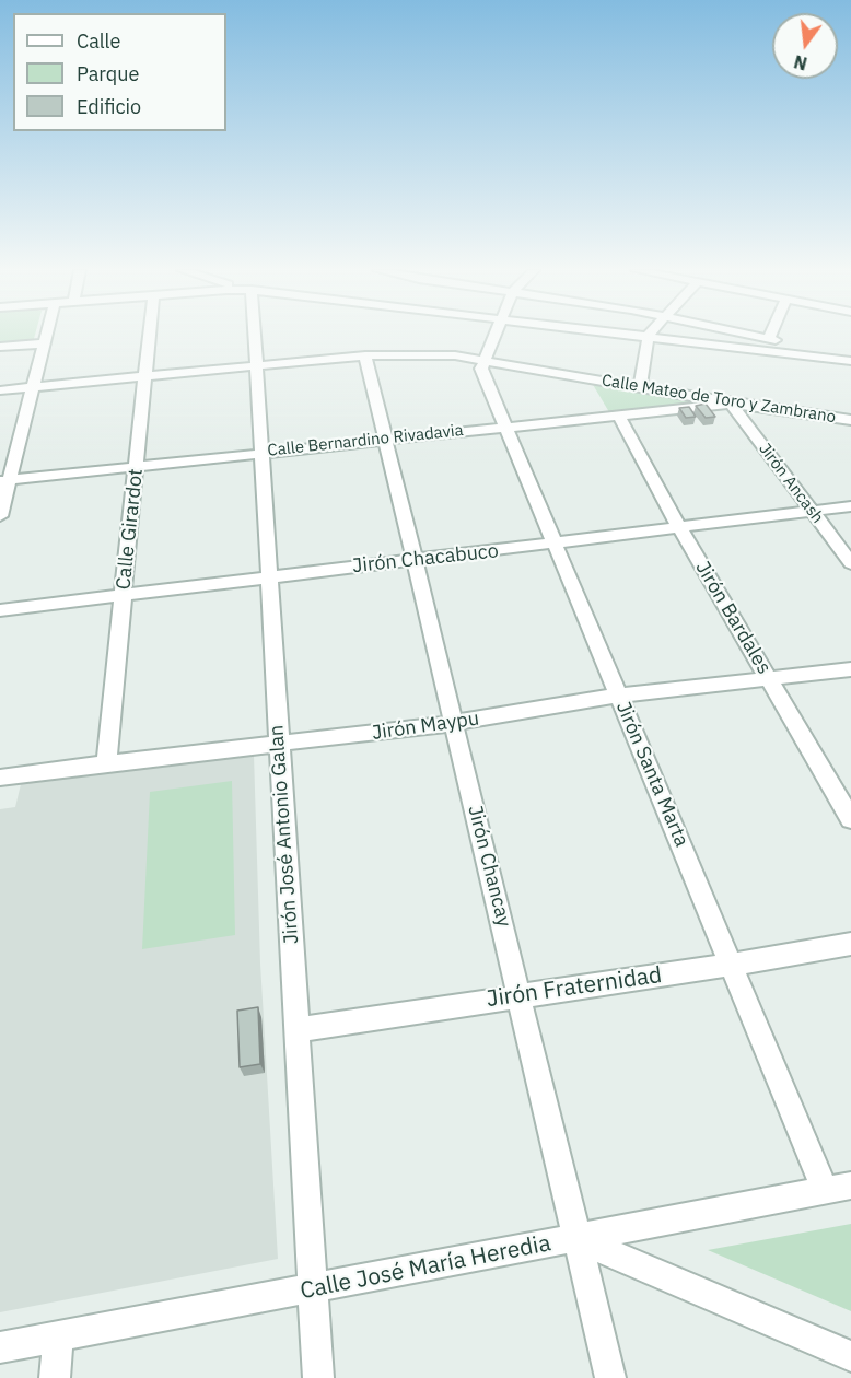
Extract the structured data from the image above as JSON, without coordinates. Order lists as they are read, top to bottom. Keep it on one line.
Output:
{"streets":{"street":["Calle Mateo de Toro y Zambrano","Calle Bernardino Rivadavia","Jirón Ancash","Calle Girardot","Jirón Chacabuco","Jirón Bardales","Jirón Maypu","Jirón Santa Marta","Jirón José Antonio Galan","Jirón Chancay","Jirón Fraternidad","Calle José María Heredia"]},"crossings":[["Calle Mateo de Toro y Zambrano","Calle Bernardino Rivadavia"],["Calle Mateo de Toro y Zambrano","Jirón Ancash"],["Calle Mateo de Toro y Zambrano","Calle Girardot"],["Calle Mateo de Toro y Zambrano","Jirón Santa Marta"],["Calle Mateo de Toro y Zambrano","Jirón José Antonio Galan"],["Calle Mateo de Toro y Zambrano","Jirón Chancay"],["Calle Bernardino Rivadavia","Jirón Ancash"],["Calle Bernardino Rivadavia","Calle Girardot"],["Calle Bernardino Rivadavia","Jirón Bardales"],["Calle Bernardino Rivadavia","Jirón Santa Marta"],["Calle Bernardino Rivadavia","Jirón José Antonio Galan"],["Calle Bernardino Rivadavia","Jirón Chancay"],["Jirón Ancash","Jirón Chacabuco"],["Calle Girardot","Jirón Chacabuco"],["Calle Girardot","Jirón Maypu"],["Jirón Chacabuco","Jirón Bardales"],["Jirón Chacabuco","Jirón Santa Marta"],["Jirón Chacabuco","Jirón José Antonio Galan"],["Jirón Chacabuco","Jirón Chancay"],["Jirón Bardales","Jirón Maypu"],["Jirón Maypu","Jirón Santa Marta"],["Jirón Maypu","Jirón José Antonio Galan"],["Jirón Maypu","Jirón Chancay"],["Jirón Santa Marta","Jirón Fraternidad"],["Jirón Santa Marta","Calle José María Heredia"],["Jirón José Antonio Galan","Jirón Fraternidad"],["Jirón José Antonio Galan","Calle José María Heredia"],["Jirón Chancay","Jirón Fraternidad"],["Jirón Chancay","Calle José María Heredia"]],"legend":["Calle","Parque","Edificio"],"north":"bottom"}
